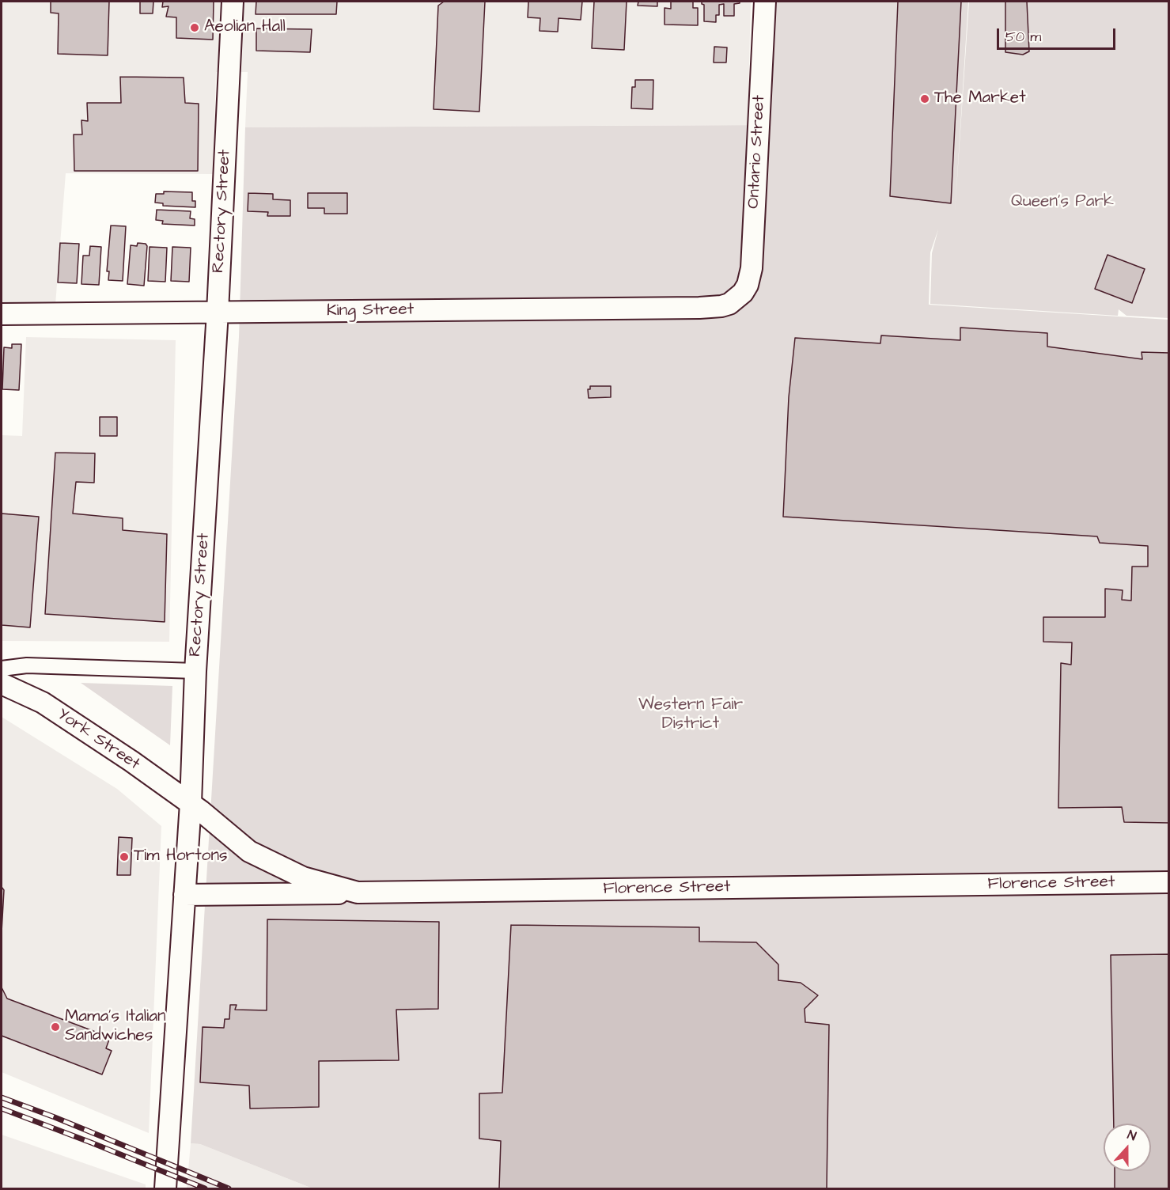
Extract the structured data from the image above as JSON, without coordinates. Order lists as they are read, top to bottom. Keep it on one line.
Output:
{"streets":{"street":["Ontario Street","Rectory Street","King Street","York Street","Florence Street"]},"crossings":[["Ontario Street","King Street"],["Rectory Street","King Street"],["Rectory Street","York Street"],["Rectory Street","Florence Street"],["York Street","Florence Street"]],"parks":["Queen's Park","Western Fair District"],"places":["Aeolian Hall","The Market","Tim Hortons","Mama's Italian Sandwiches"],"scale_bar":"50 m","north":"top"}
